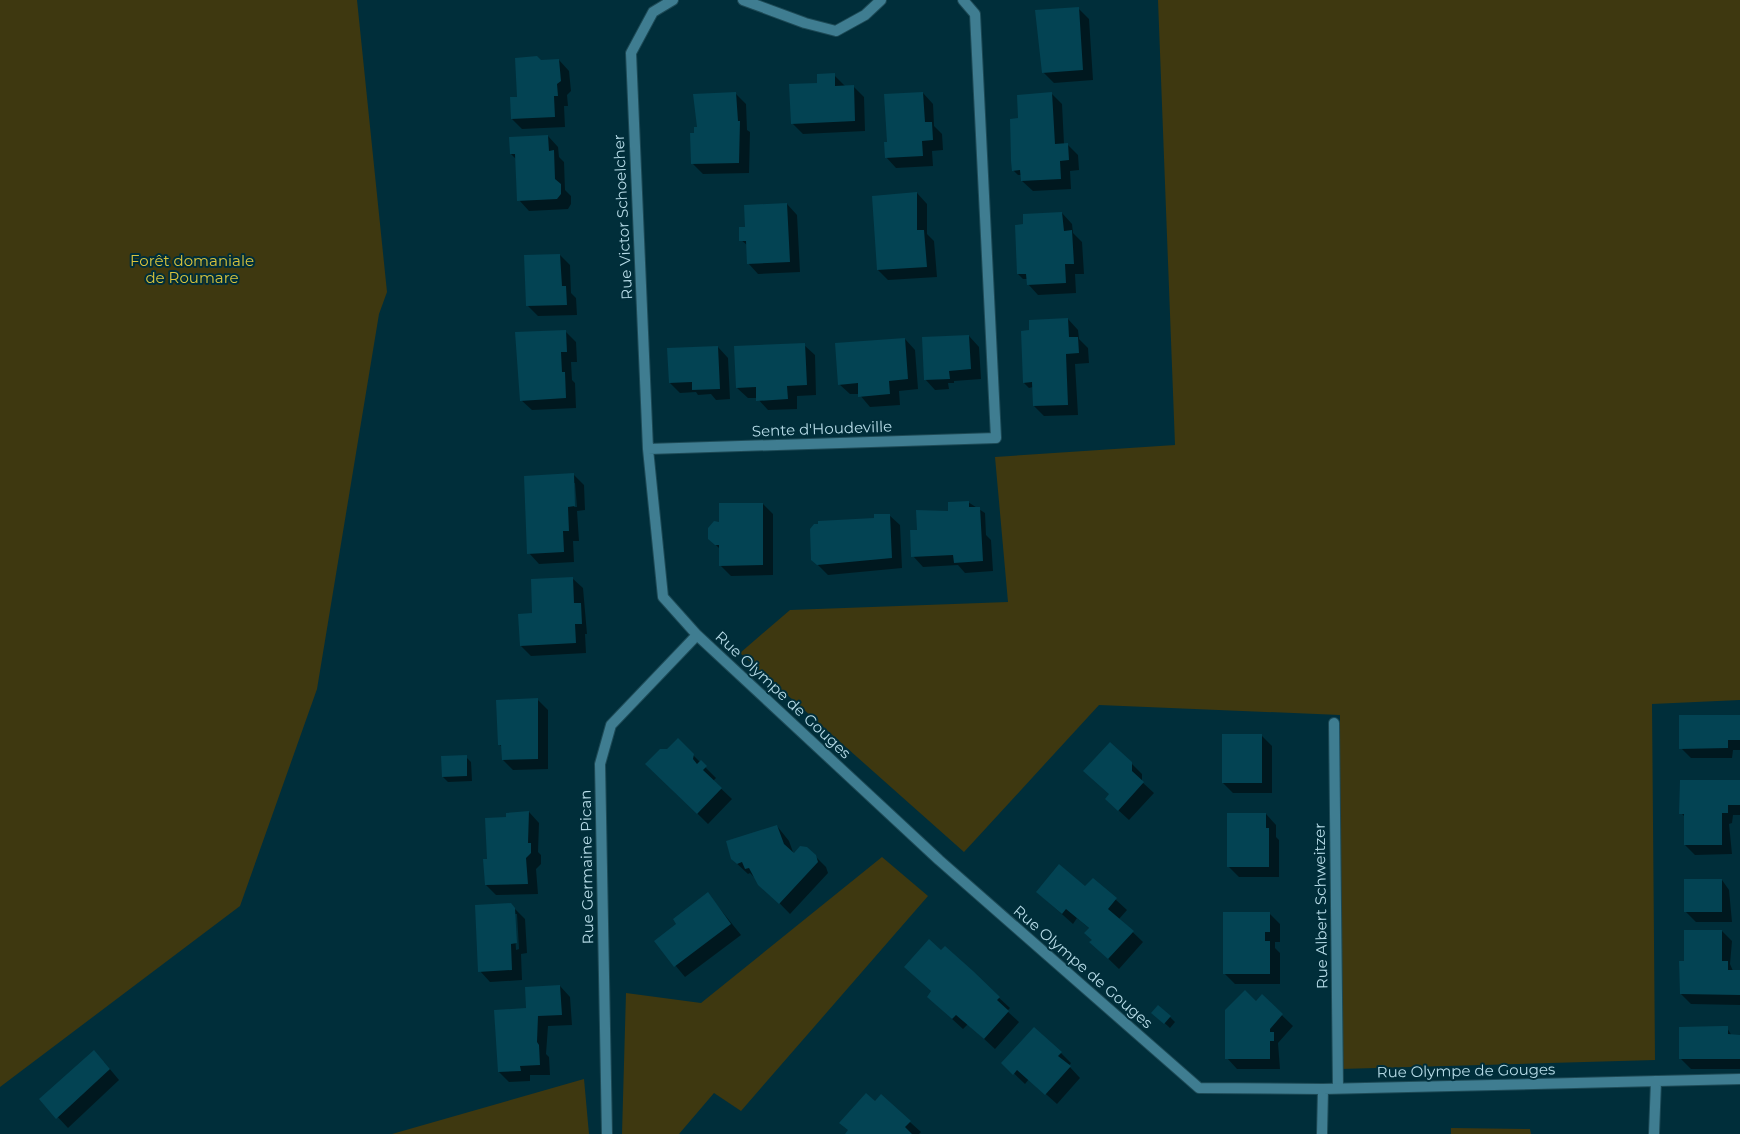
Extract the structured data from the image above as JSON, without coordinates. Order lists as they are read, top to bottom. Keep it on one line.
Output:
{"streets":{"street":["Rue Victor Schoelcher","Sente d'Houdeville","Rue Olympe de Gouges","Rue Germaine Pican","Rue Albert Schweitzer"]},"crossings":[["Rue Victor Schoelcher","Sente d'Houdeville"],["Rue Victor Schoelcher","Rue Olympe de Gouges"],["Sente d'Houdeville","Rue Olympe de Gouges"],["Rue Olympe de Gouges","Rue Germaine Pican"],["Rue Olympe de Gouges","Rue Albert Schweitzer"]],"parks":["Forêt domaniale de Roumare"]}
